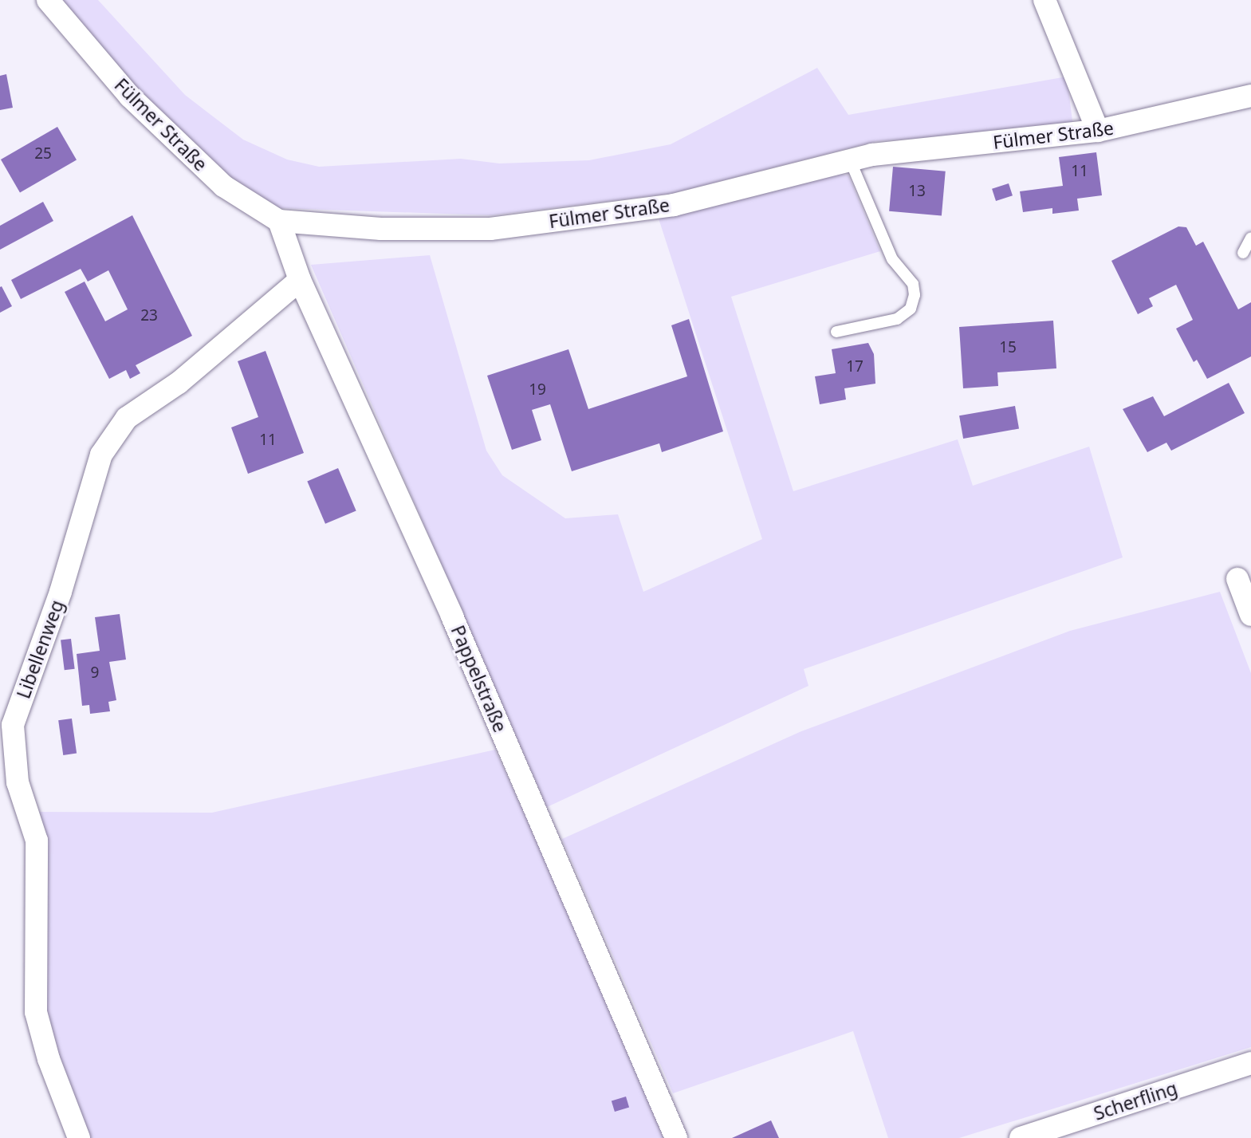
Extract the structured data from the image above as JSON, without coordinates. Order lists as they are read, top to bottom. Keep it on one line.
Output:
{"streets":{"street":["Fülmer Straße","Libellenweg","Pappelstraße","Scherfling"]},"crossings":[["Fülmer Straße","Pappelstraße"],["Libellenweg","Pappelstraße"]],"house_numbers":["25","11","13","23","15","17","19","11","9"]}
